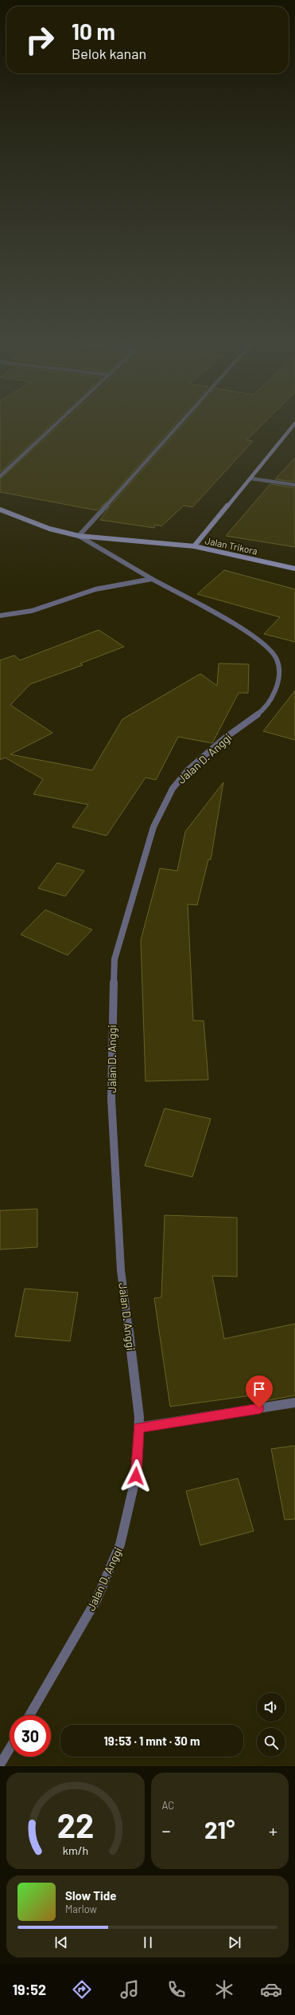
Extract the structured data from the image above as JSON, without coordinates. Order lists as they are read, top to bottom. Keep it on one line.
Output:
{"streets":{"street":["Jalan Trikora","Jalan D. Anggi"]},"crossings":[["Jalan Trikora","Jalan D. Anggi"]],"page":{"turn":["10 m","Belok kanan"],"limit":"30","trip":"19:53 · 1 mnt · 30 m","tile":"AC","heat":["−","21°","+"],"song":["Slow Tide","Marlow"],"tabs":"19:52","gauge":["22","km/h"]}}
